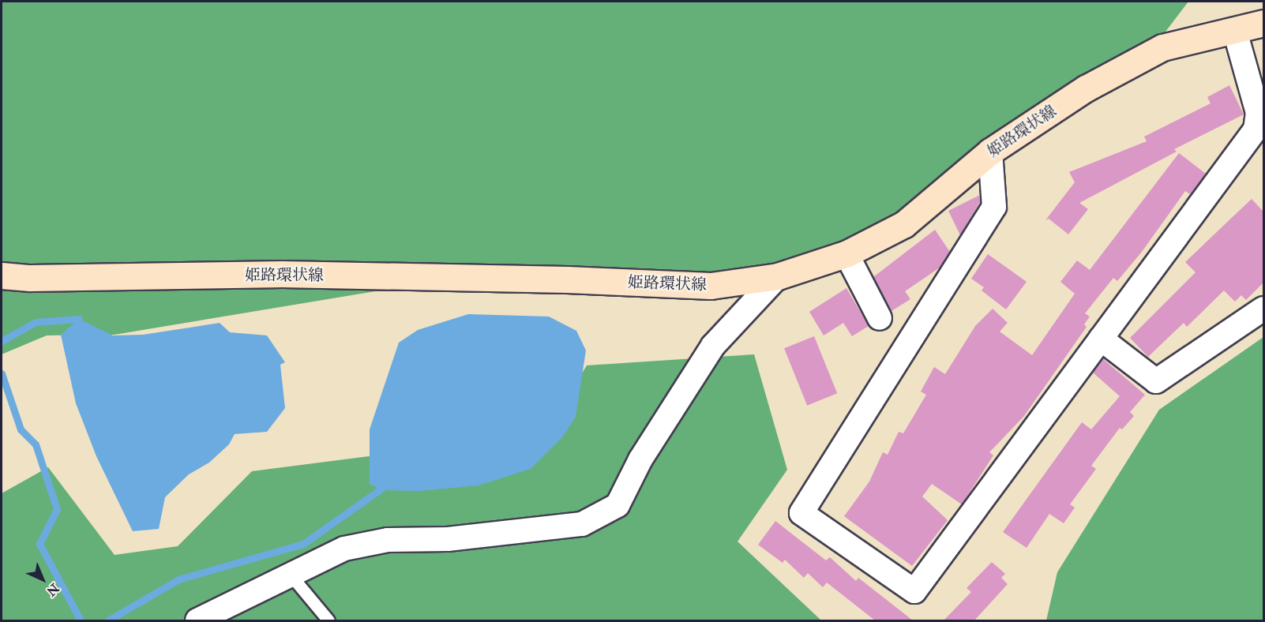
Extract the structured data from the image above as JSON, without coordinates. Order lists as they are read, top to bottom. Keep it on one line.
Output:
{"streets":{"main road":["姫路環状線"]},"north":"bottom right"}
